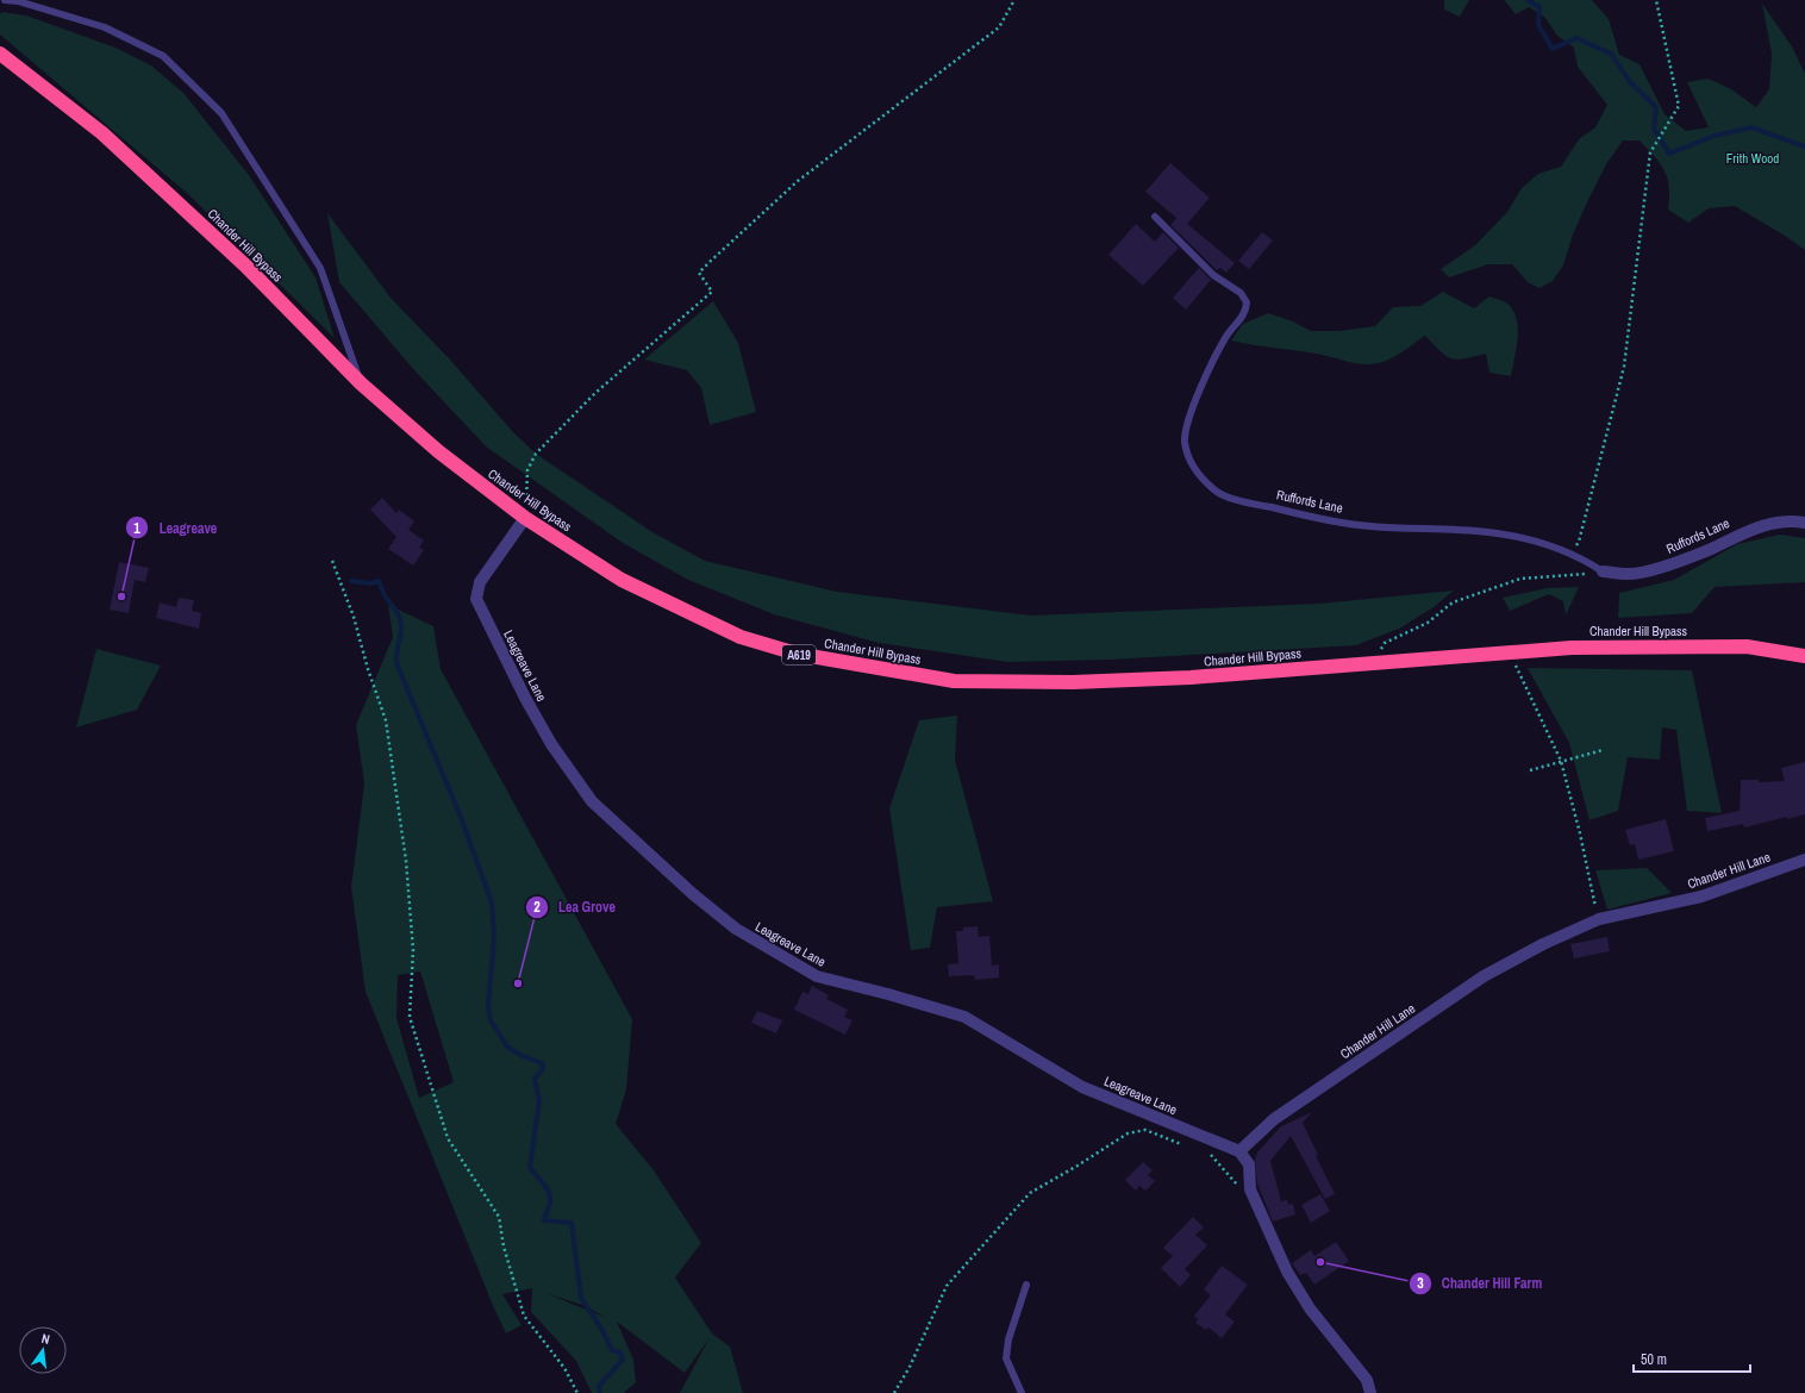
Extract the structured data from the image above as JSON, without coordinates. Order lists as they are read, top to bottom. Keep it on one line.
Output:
{"streets":{"highway":["Chander Hill Bypass","A619"],"street":["Ruffords Lane","Leagreave Lane","Chander Hill Lane"]},"crossings":[["Chander Hill Bypass","Leagreave Lane"],["Leagreave Lane","Chander Hill Lane"]],"parks":["Frith Wood"],"places":["Leagreave","Lea Grove","Chander Hill Farm"],"scale_bar":"50 m","north":"top"}
